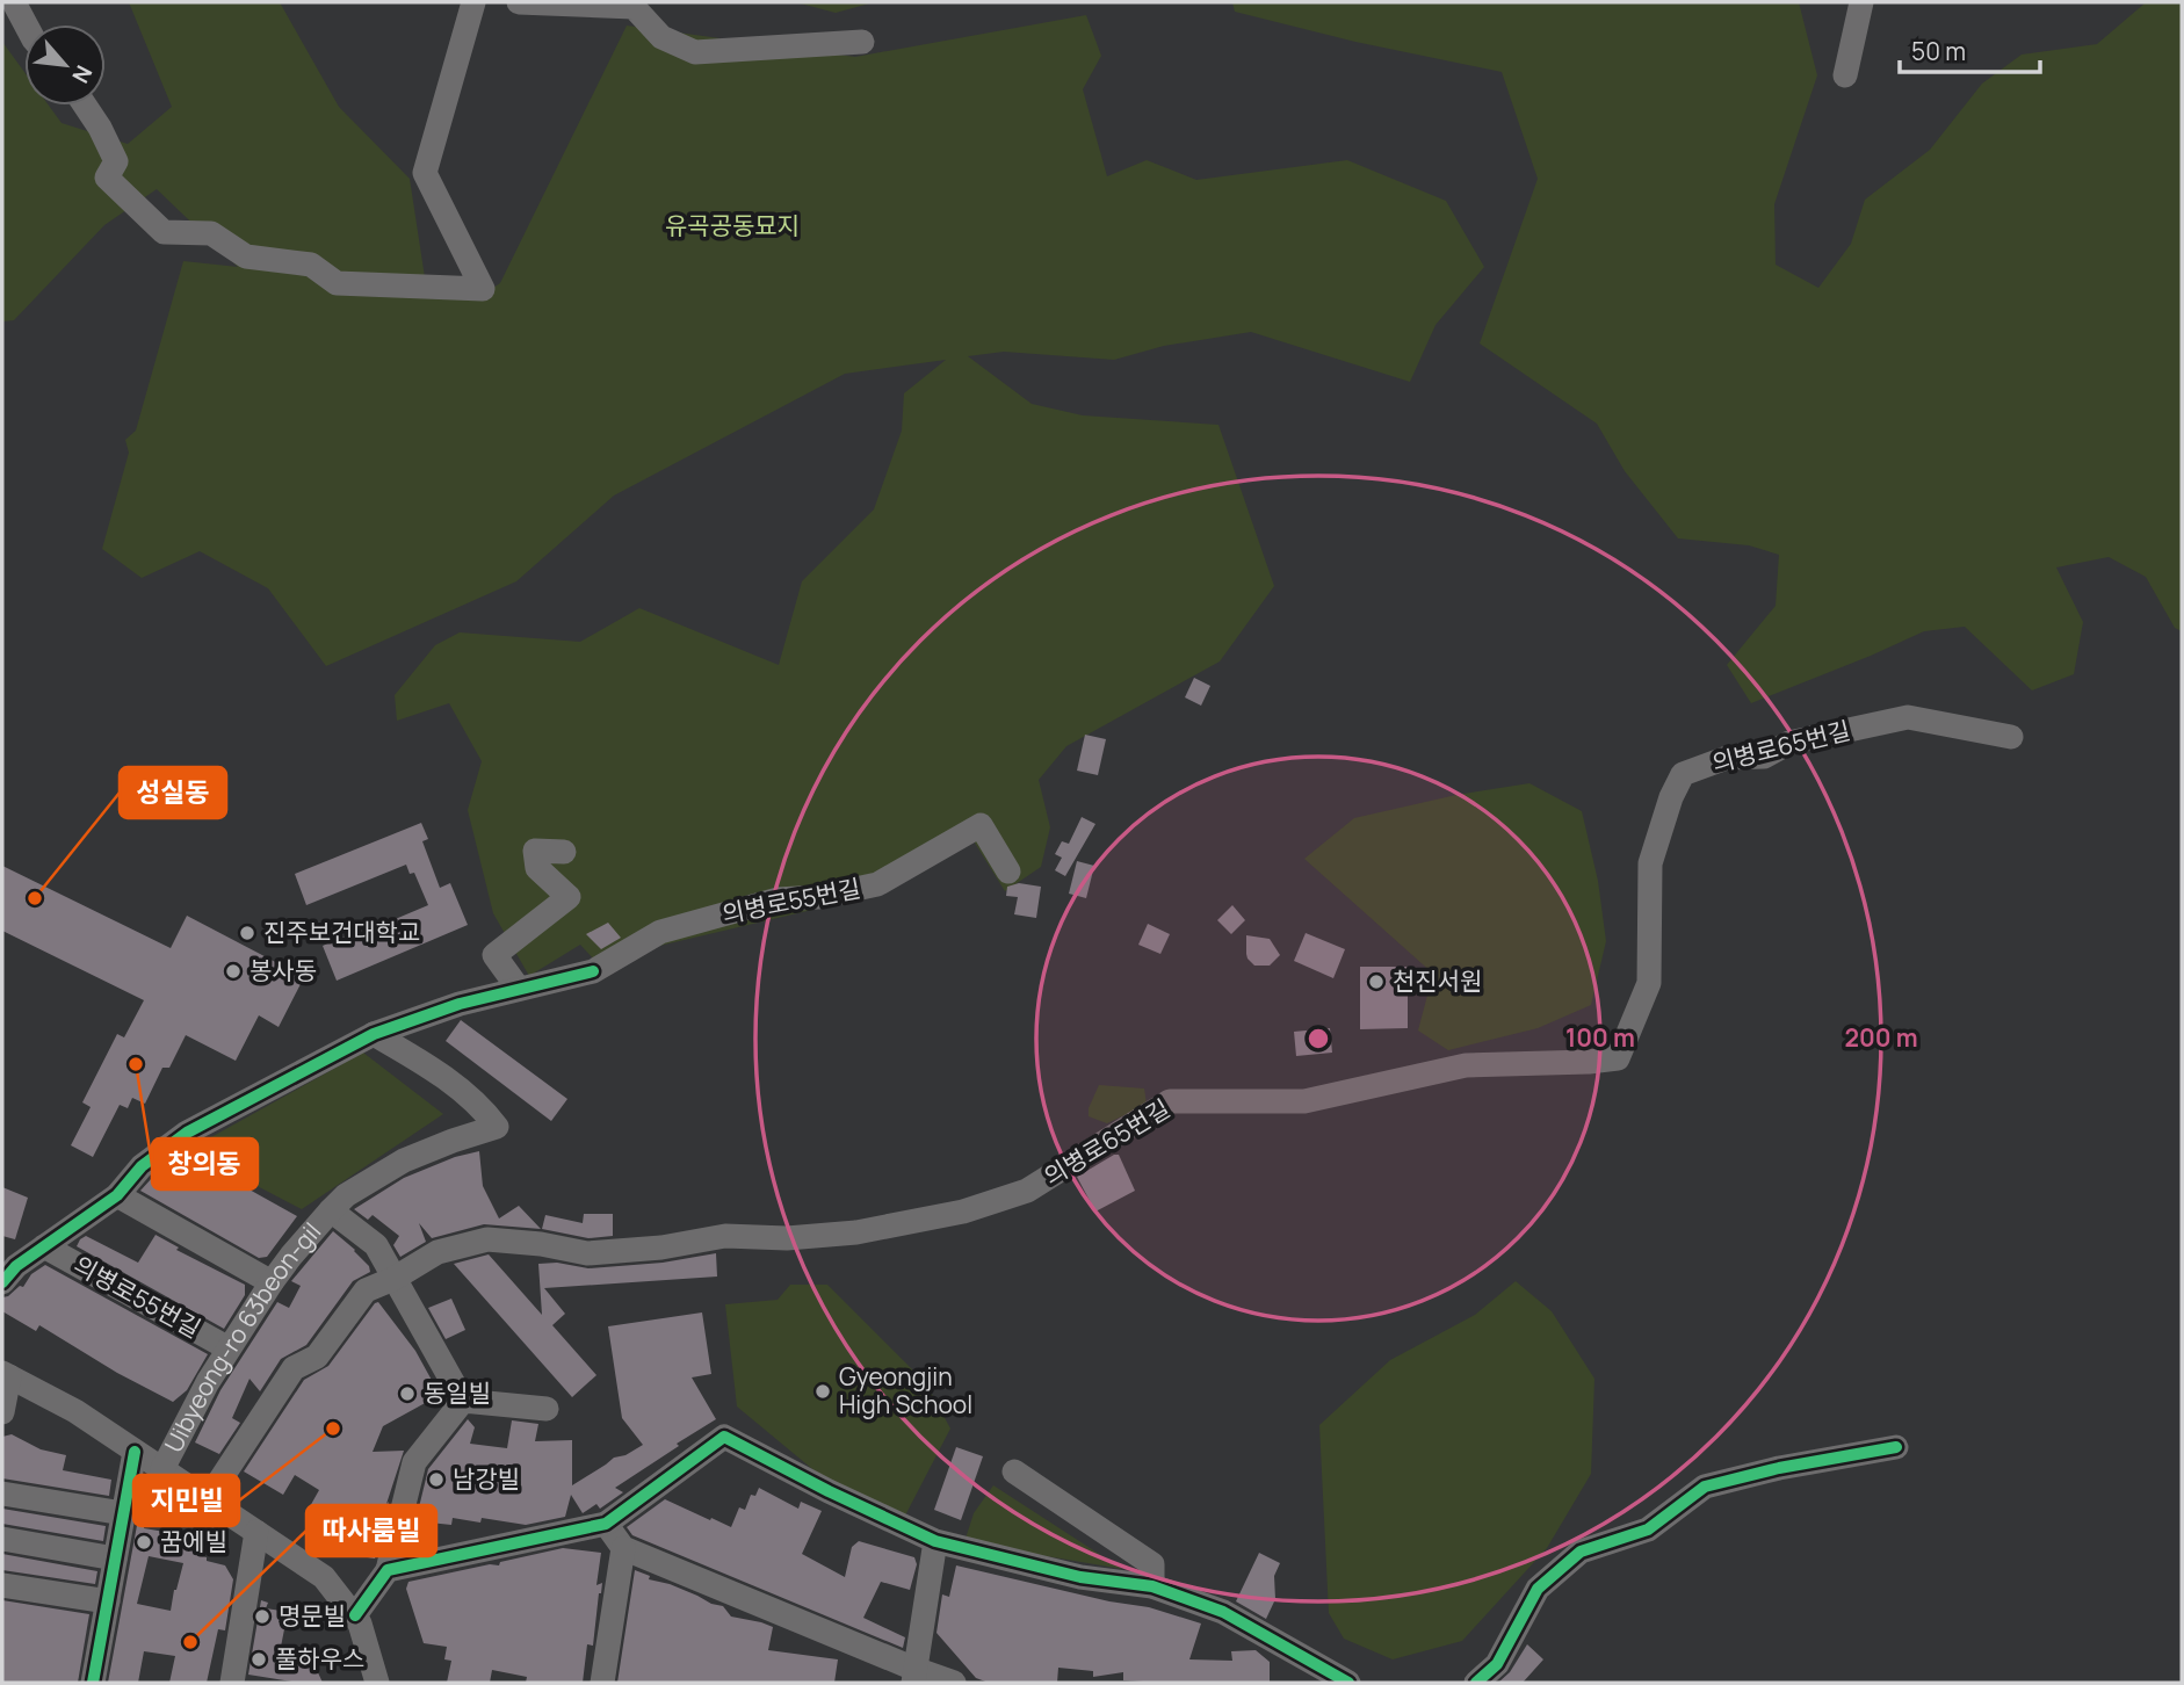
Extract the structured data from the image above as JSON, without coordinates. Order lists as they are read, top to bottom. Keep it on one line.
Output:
{"streets":{"street":["의병로65번길","의병로55번길","Uibyeong-ro 63beon-gil"]},"crossings":[["의병로65번길","Uibyeong-ro 63beon-gil"],["의병로55번길","Uibyeong-ro 63beon-gil"]],"parks":["유곡공동묘지"],"places":["성실동","진주보건대학교","봉사동","천진서원","창의동","Gyeongjin High School","동일빌","지민빌","남강빌","꿈에빌","명문빌","따사룸빌","풀하우스"],"scale_bar":"50 m","north":"bottom right","rings":["100 m","200 m"]}
